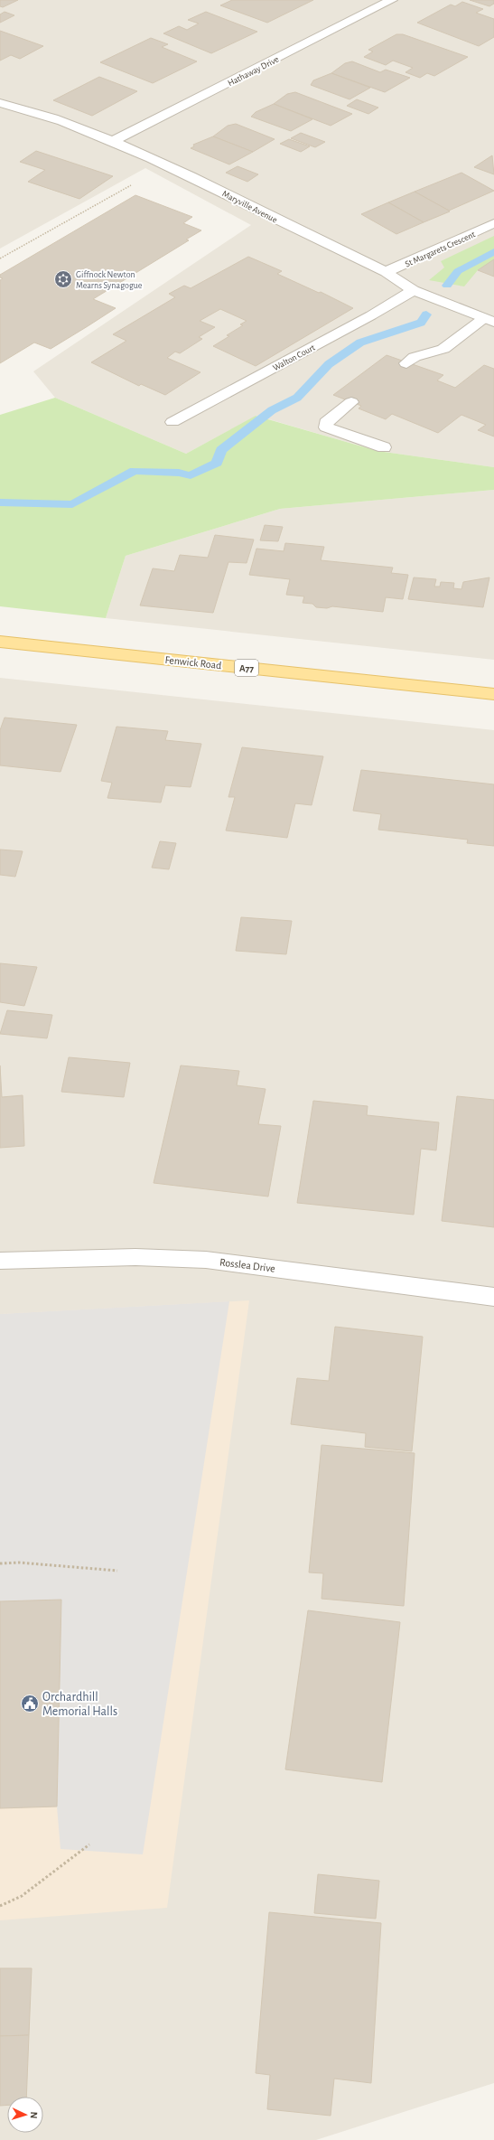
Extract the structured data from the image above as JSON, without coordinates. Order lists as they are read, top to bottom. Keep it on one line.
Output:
{"streets":{"main road":["Fenwick Road","A77"],"street":["Hathaway Drive","Maryville Avenue","St Margarets Crescent","Walton Court","Rosslea Drive"]},"crossings":[["Hathaway Drive","Maryville Avenue"],["Maryville Avenue","St Margarets Crescent"],["Maryville Avenue","Walton Court"]],"places":{"synagogue":["Giffnock Newton Mearns Synagogue"],"public building":["Orchardhill Memorial Halls"]},"north":"right"}
